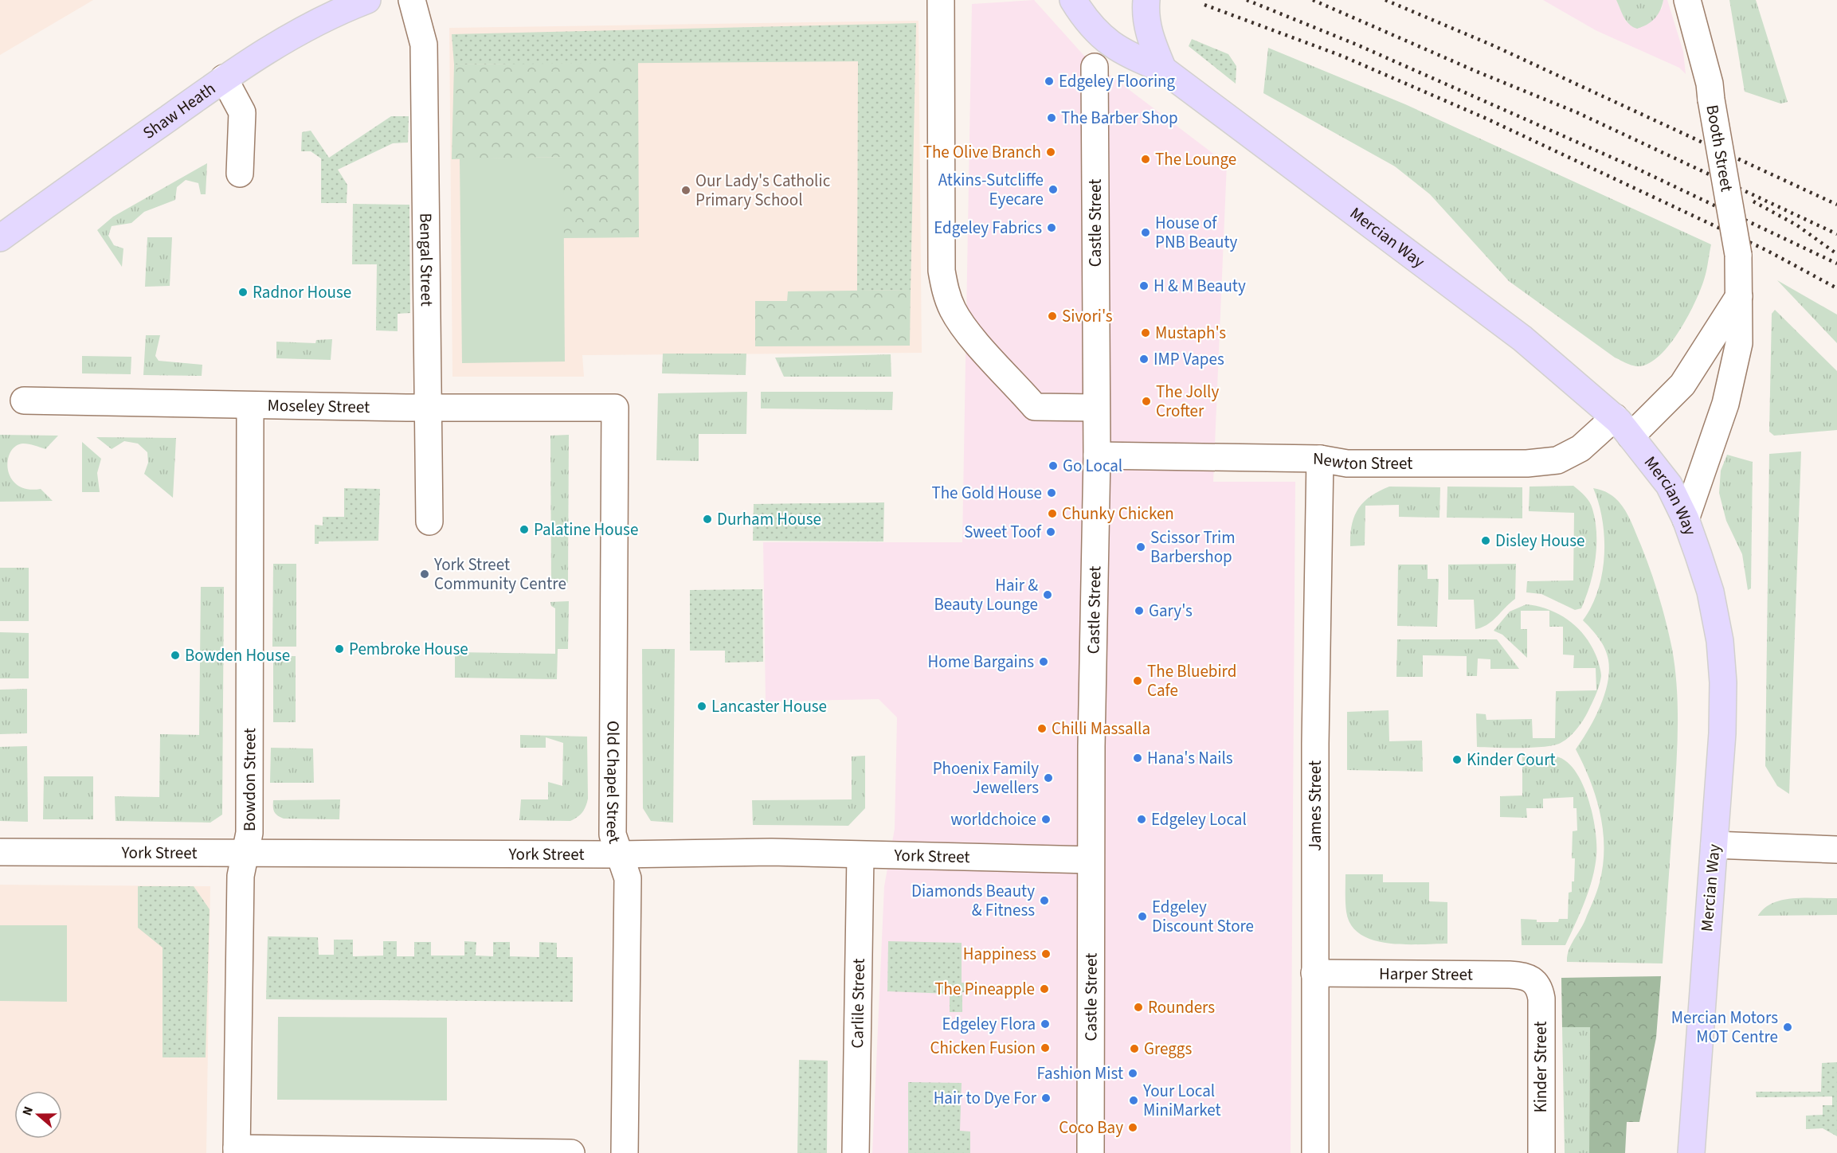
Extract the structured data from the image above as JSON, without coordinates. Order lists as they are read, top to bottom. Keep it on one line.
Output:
{"streets":{"main road":["Shaw Heath","Mercian Way"],"street":["Booth Street","Castle Street","Bengal Street","Moseley Street","Newton Street","Bowdon Street","Old Chapel Street","James Street","York Street","Harper Street","Carlile Street","Kinder Street"]},"crossings":[["Booth Street","Mercian Way"],["Castle Street","Newton Street"],["Castle Street","York Street"],["Mercian Way","Newton Street"],["Bengal Street","Moseley Street"],["Moseley Street","Bowdon Street"],["Moseley Street","Old Chapel Street"],["Newton Street","James Street"],["Bowdon Street","York Street"],["Old Chapel Street","York Street"],["James Street","Harper Street"],["York Street","Carlile Street"],["Harper Street","Kinder Street"]],"places":["Edgeley Flooring","The Barber Shop","The Olive Branch","The Lounge","Atkins-Sutcliffe Eyecare","Our Lady's Catholic Primary School","Edgeley Fabrics","House of PNB Beauty","H & M Beauty","Radnor House","Sivori's","Mustaph's","IMP Vapes","The Jolly Crofter","Go Local","The Gold House","Chunky Chicken","Durham House","Palatine House","Sweet Toof","Disley House","Scissor Trim Barbershop","York Street Community Centre","Hair & Beauty Lounge","Gary's","Pembroke House","Bowden House","Home Bargains","The Bluebird Cafe","Lancaster House","Chilli Massalla","Hana's Nails","Kinder Court","Phoenix Family Jewellers","worldchoice","Edgeley Local","Diamonds Beauty & Fitness","Edgeley Discount Store","Happiness","The Pineapple","Rounders","Edgeley Flora","Mercian Motors MOT Centre","Chicken Fusion","Greggs","Fashion Mist","Hair to Dye For","Your Local MiniMarket","Coco Bay"],"north":"left"}
